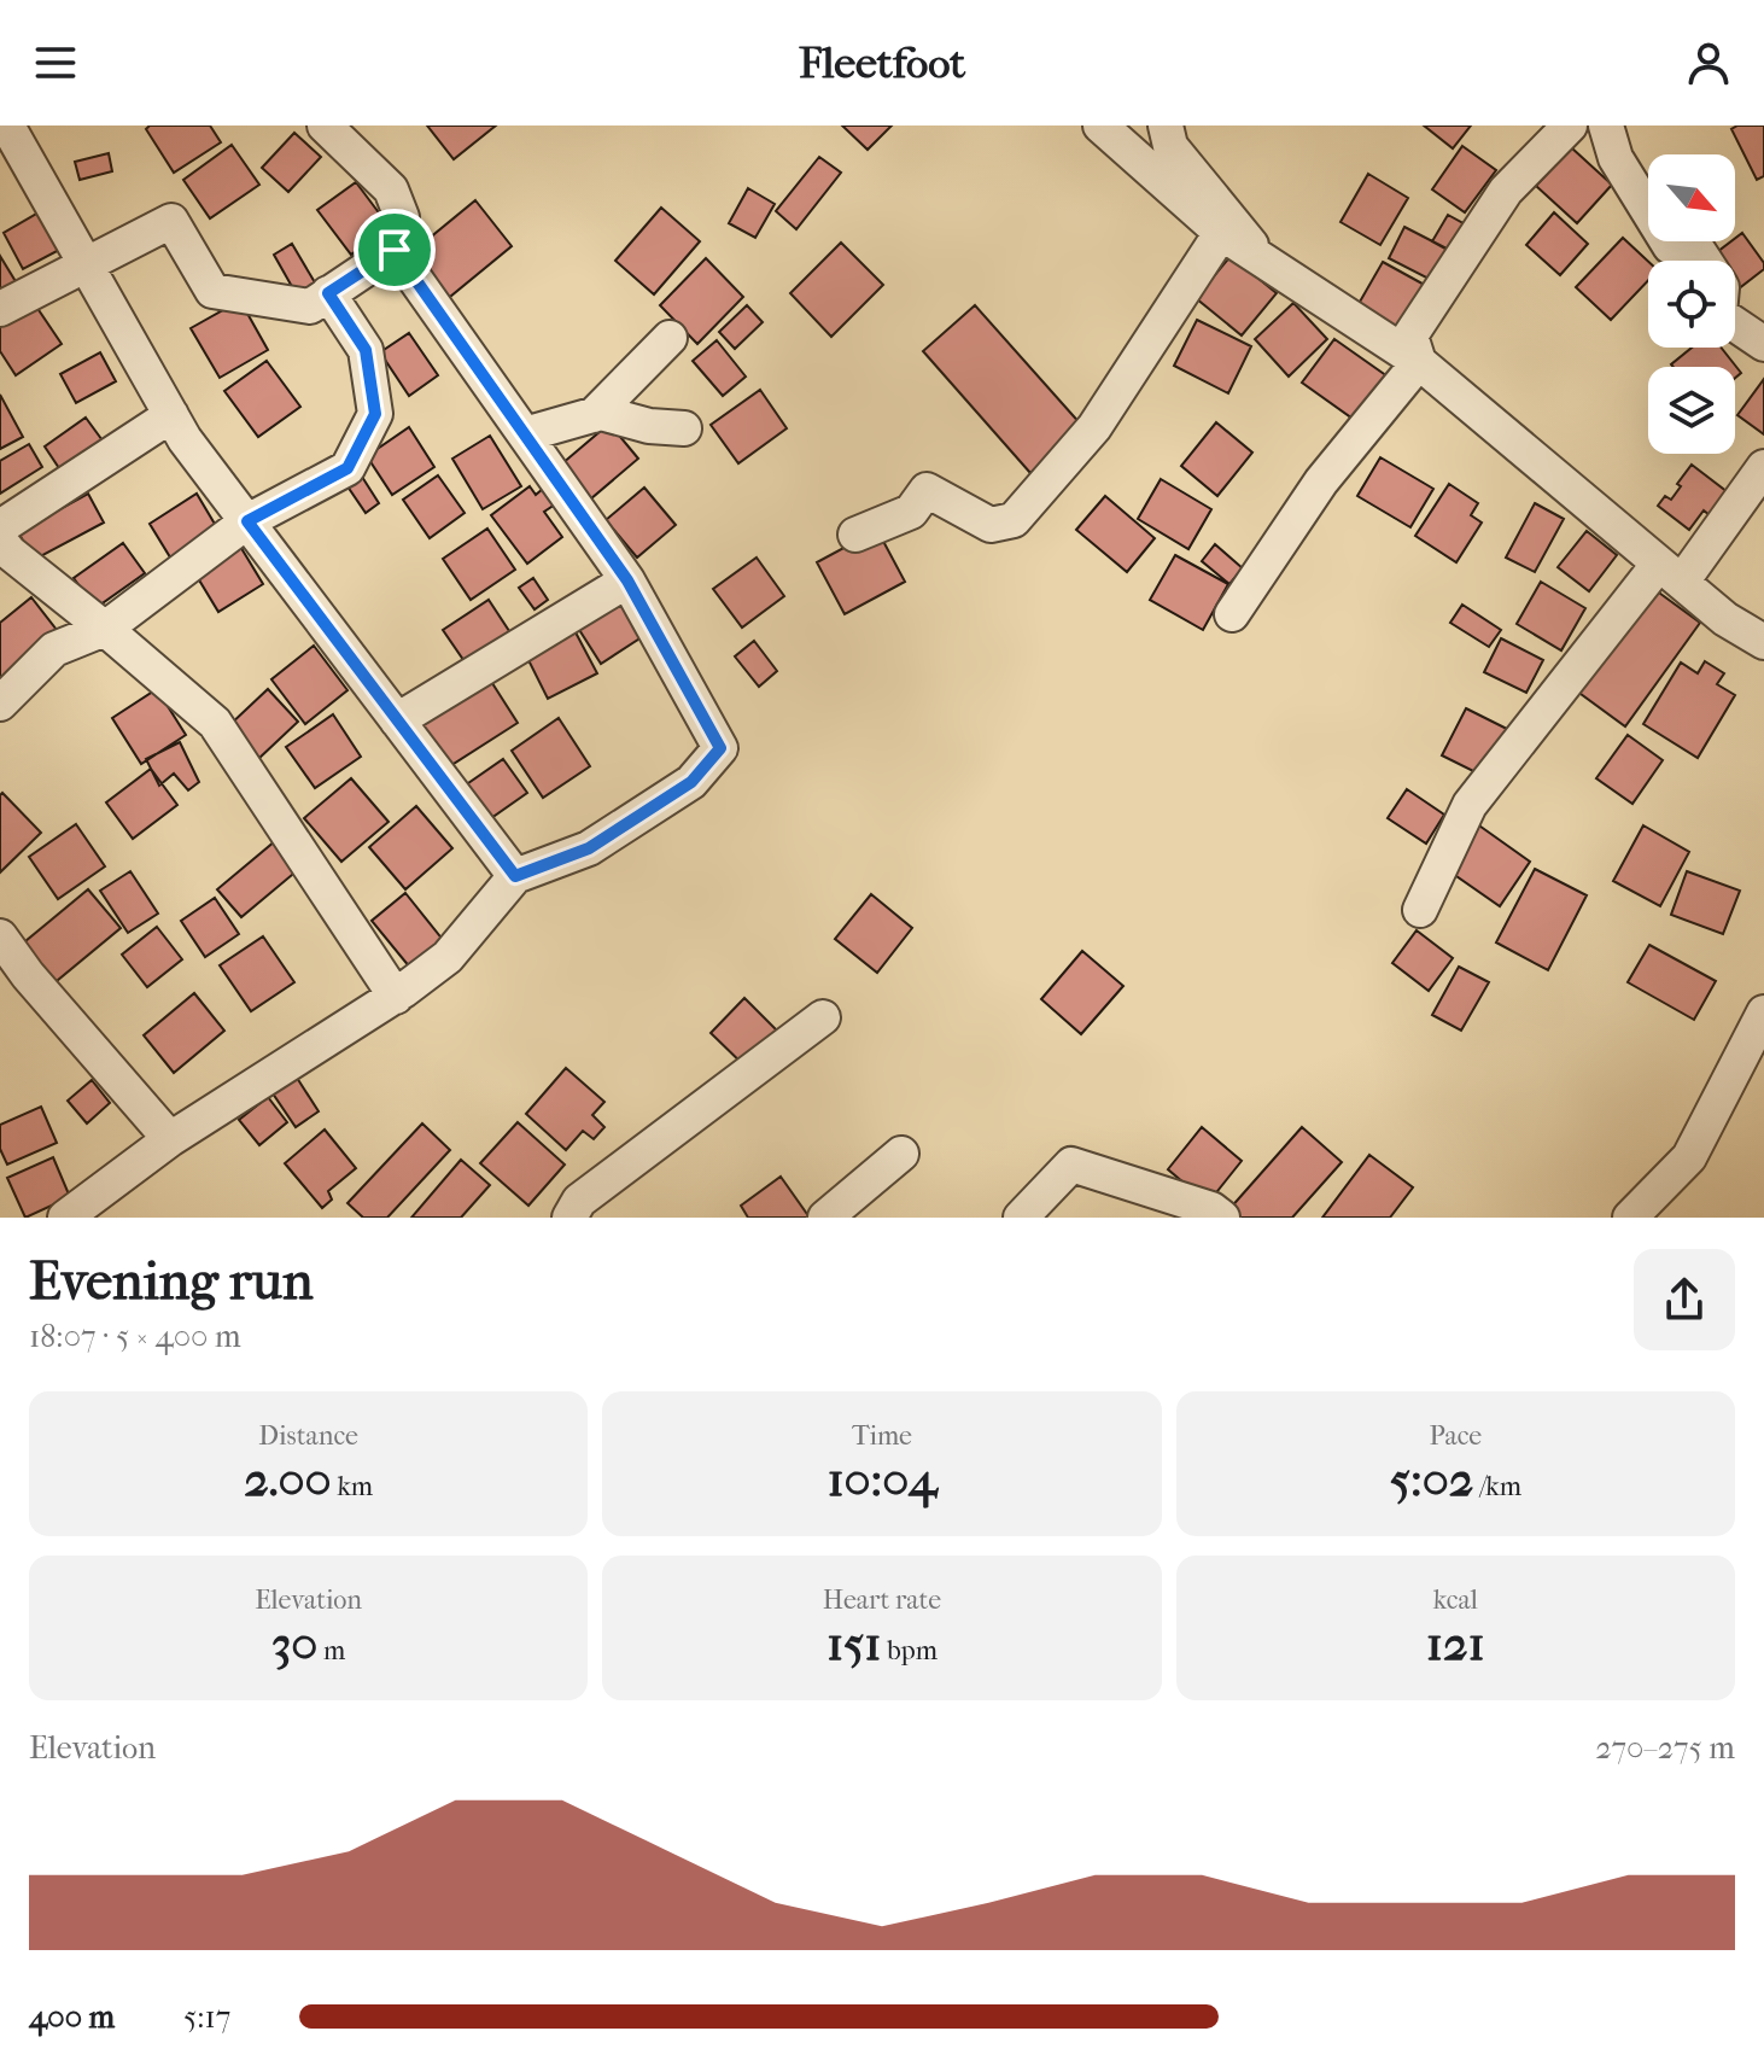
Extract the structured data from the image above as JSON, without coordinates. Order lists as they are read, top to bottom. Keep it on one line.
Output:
{"north":"bottom right","page":{"header":"Fleetfoot","heading":["Evening run","18:07 · 5 × 400 m"],"stats":[["Distance","2.00 km"],["Time","10:04"],["Pace","5:02 /km"],["Elevation","30 m"],["Heart rate","151 bpm"],["kcal","121"]],"chart":["Elevation","270–275 m"],"list":[{"name":"400 m","note":"5:17"}]}}
